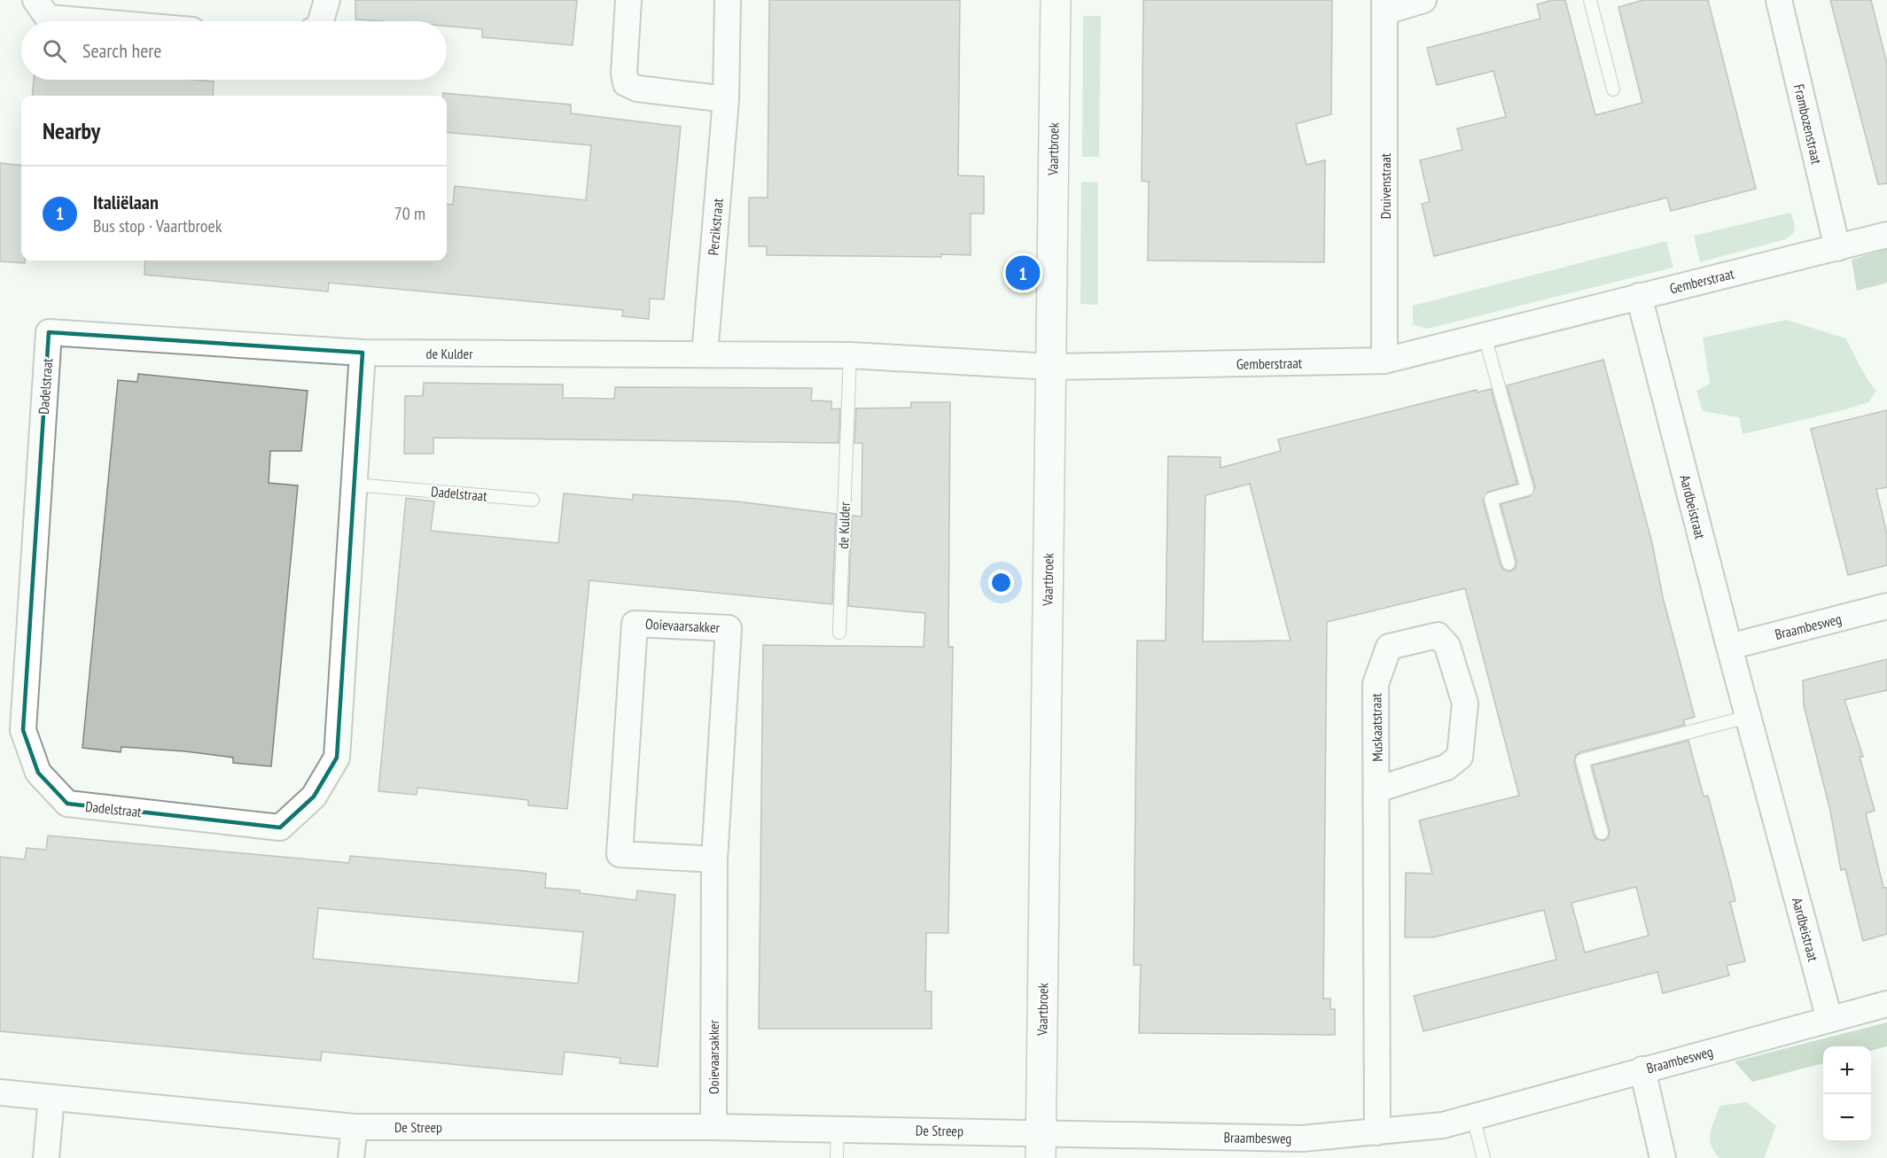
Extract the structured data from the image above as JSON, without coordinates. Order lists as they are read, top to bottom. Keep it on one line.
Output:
{"streets":{"street":["Frambozenstraat","Vaartbroek","Druivenstraat","Perzikstraat","Gemberstraat","de Kulder","Dadelstraat","Aardbeistraat","Ooievaarsakker","Braambesweg","Muskaatstraat","De Streep"]},"crossings":[["Frambozenstraat","Gemberstraat"],["Vaartbroek","Gemberstraat"],["Vaartbroek","de Kulder"],["Vaartbroek","Braambesweg"],["Vaartbroek","De Streep"],["Druivenstraat","Gemberstraat"],["Perzikstraat","de Kulder"],["Gemberstraat","de Kulder"],["Gemberstraat","Aardbeistraat"],["de Kulder","Dadelstraat"],["Aardbeistraat","Braambesweg"],["Ooievaarsakker","De Streep"],["Braambesweg","Muskaatstraat"],["Braambesweg","De Streep"]],"page":{"search":"Search here","heading":"Nearby","list":[{"mark":"1","name":"Italiëlaan","note":"Bus stop · Vaartbroek","value":"70 m"}],"pins":"1","map_buttons":["+","−"]}}
